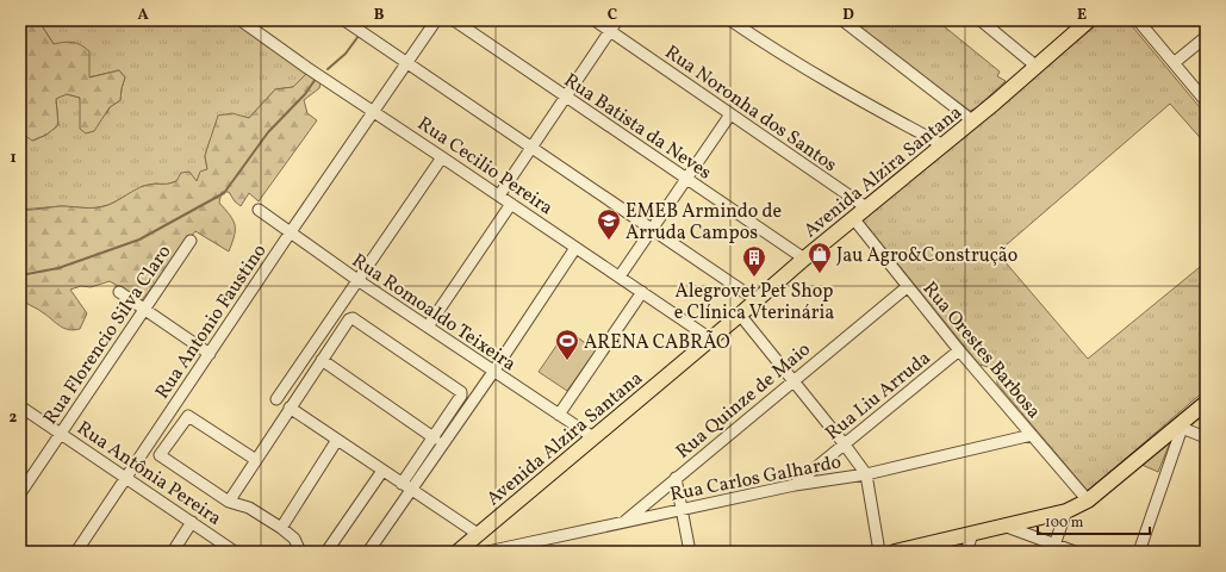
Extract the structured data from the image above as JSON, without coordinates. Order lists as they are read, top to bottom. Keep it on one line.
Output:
{"streets":{"main road":["Avenida Alzira Santana"],"street":["Rua Noronha dos Santos","Rua Batista da Neves","Rua Cecilio Pereira","Rua Romoaldo Teixeira","Rua Antonio Faustino","Rua Florencio Silva Claro","Rua Orestes Barbosa","Rua Liu Arruda","Rua Quinze de Maio","Rua Antônia Pereira","Rua Carlos Galhardo"]},"crossings":[["Rua Noronha dos Santos","Avenida Alzira Santana"],["Rua Batista da Neves","Avenida Alzira Santana"],["Rua Cecilio Pereira","Avenida Alzira Santana"],["Rua Cecilio Pereira","Rua Antonio Faustino"],["Avenida Alzira Santana","Rua Romoaldo Teixeira"],["Avenida Alzira Santana","Rua Orestes Barbosa"],["Rua Romoaldo Teixeira","Rua Antonio Faustino"],["Rua Antonio Faustino","Rua Antônia Pereira"],["Rua Florencio Silva Claro","Rua Antônia Pereira"],["Rua Orestes Barbosa","Rua Liu Arruda"],["Rua Orestes Barbosa","Rua Quinze de Maio"],["Rua Orestes Barbosa","Rua Carlos Galhardo"],["Rua Liu Arruda","Rua Carlos Galhardo"],["Rua Quinze de Maio","Rua Carlos Galhardo"]],"places":{"school or university":["EMEB Armindo de Arruda Campos"],"shop":["Jau Agro&Construção"],"building":["Alegrovet Pet Shop e Clínica Vterinária"],"sports":["ARENA CABRÃO"]},"scale_bar":"100 m","grid":{"columns":["A","B","C","D","E"],"rows":["1","2"]}}
